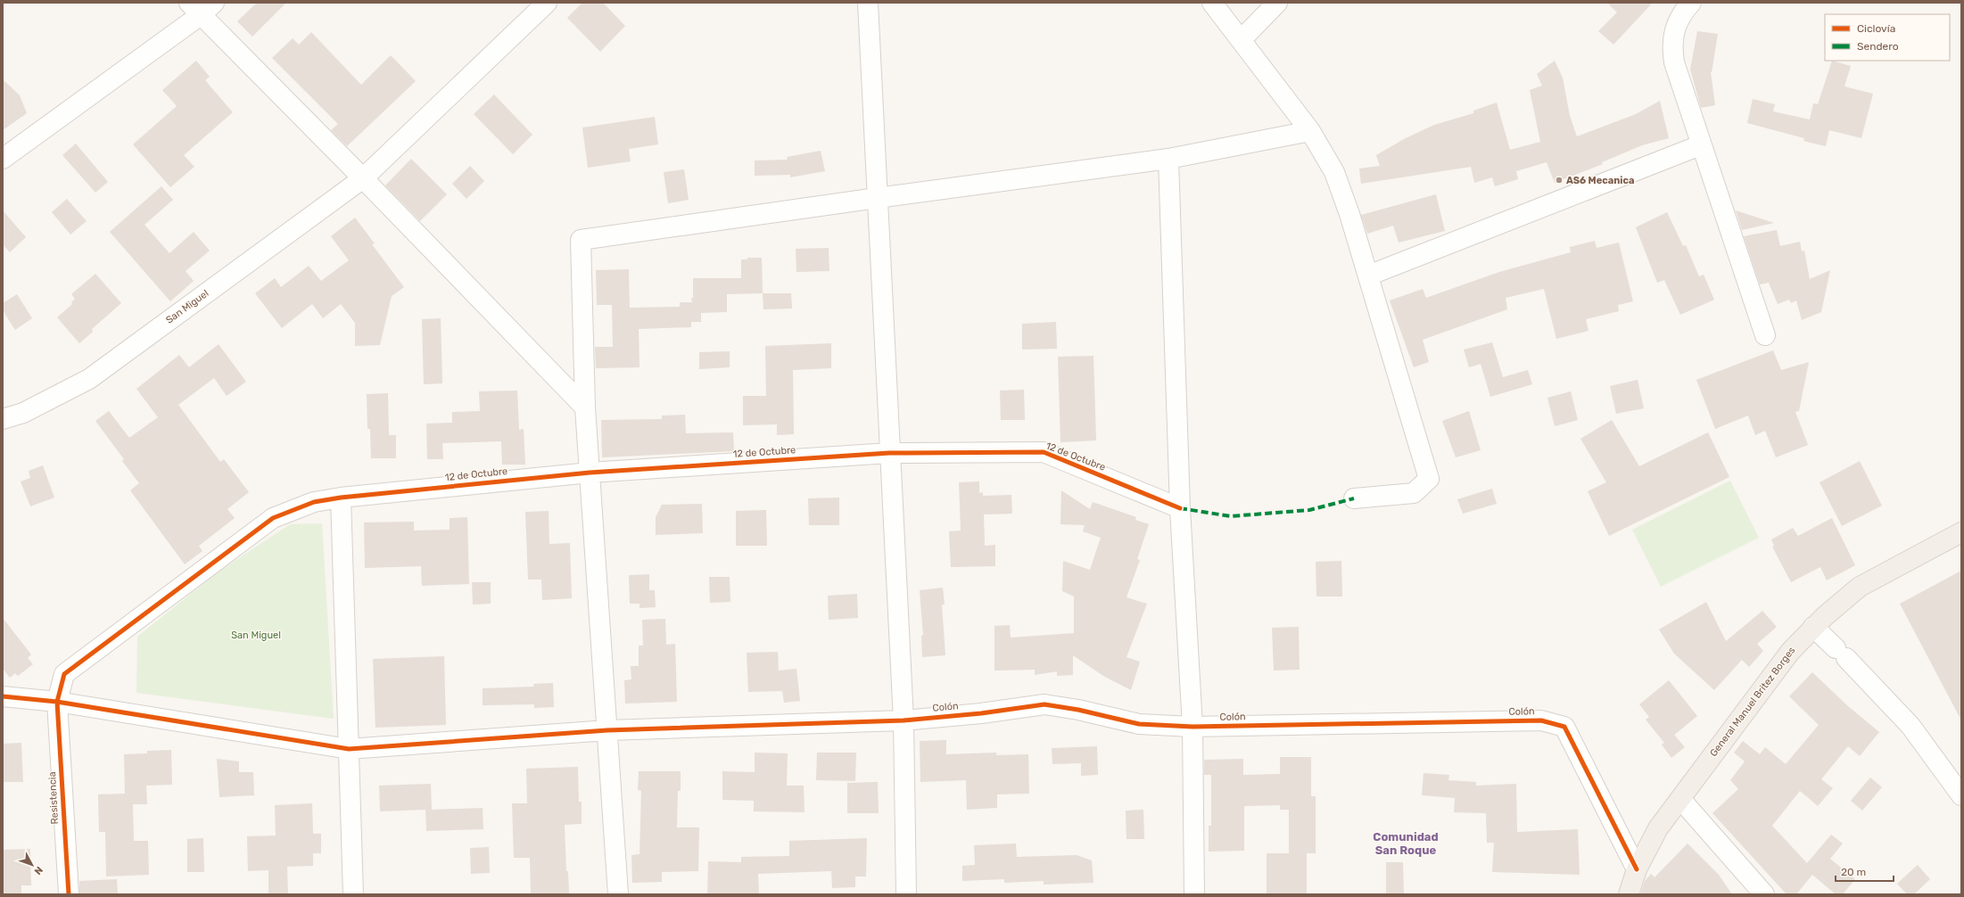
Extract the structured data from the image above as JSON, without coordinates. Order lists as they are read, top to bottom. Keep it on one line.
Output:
{"streets":{"main road":["General Manuel Britez Borges"],"street":["San Miguel","12 de Octubre","Colón","Resistencia"]},"crossings":[["12 de Octubre","Colón"],["12 de Octubre","Resistencia"],["General Manuel Britez Borges","Colón"],["Colón","Resistencia"]],"districts":["Comunidad San Roque"],"parks":["San Miguel"],"places":["AS6 Mecanica"],"legend":["Ciclovía","Sendero"],"scale_bar":"20 m","north":"bottom right"}
